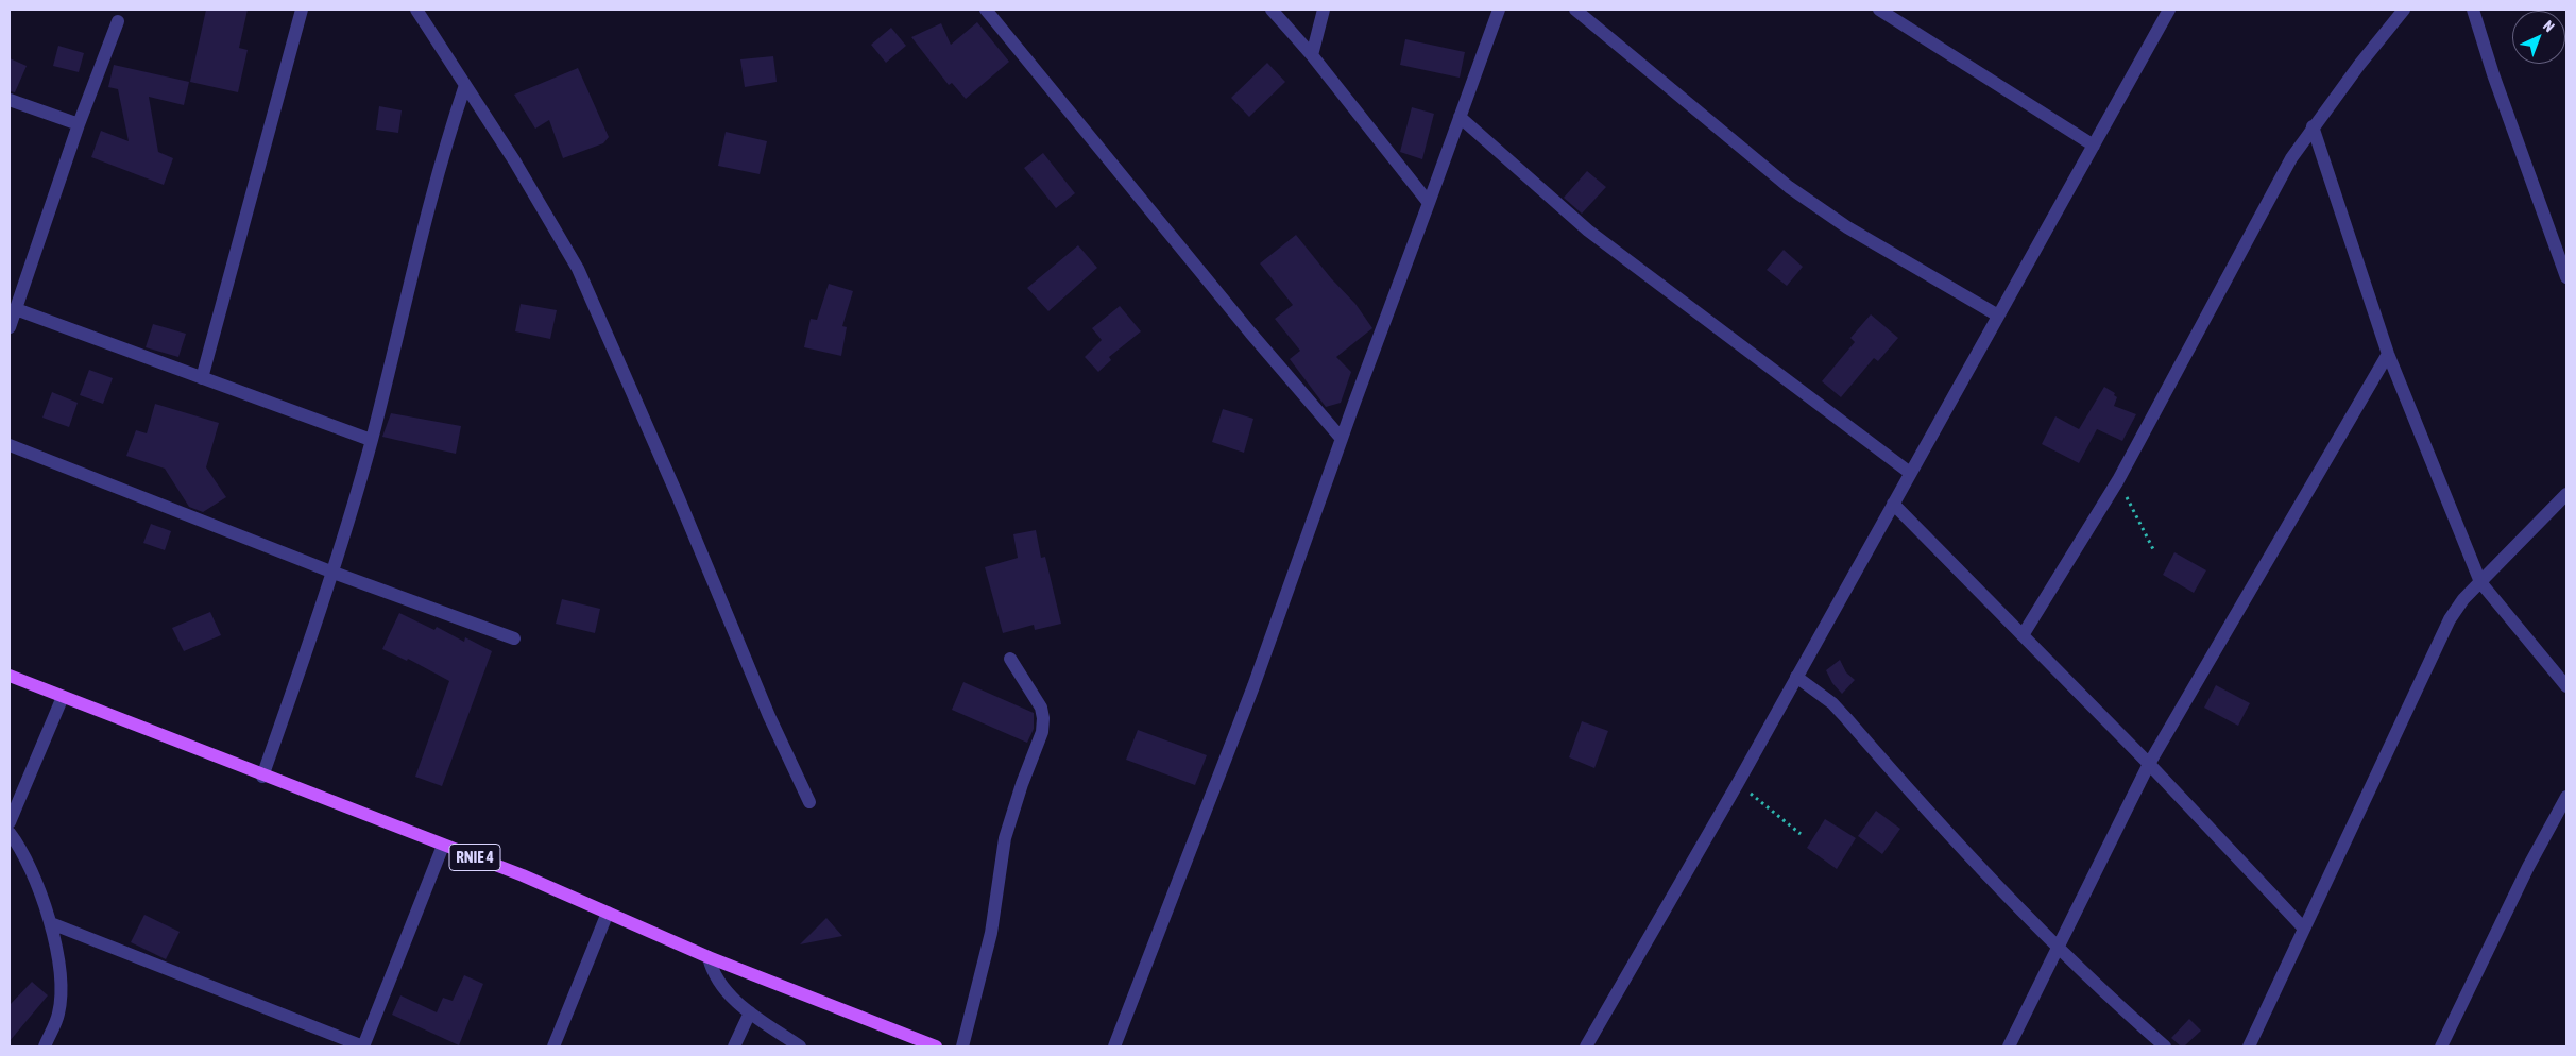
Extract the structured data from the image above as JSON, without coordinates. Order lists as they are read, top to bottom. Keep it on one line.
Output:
{"streets":{"main road":["RNIE 4"]},"north":"top right"}
